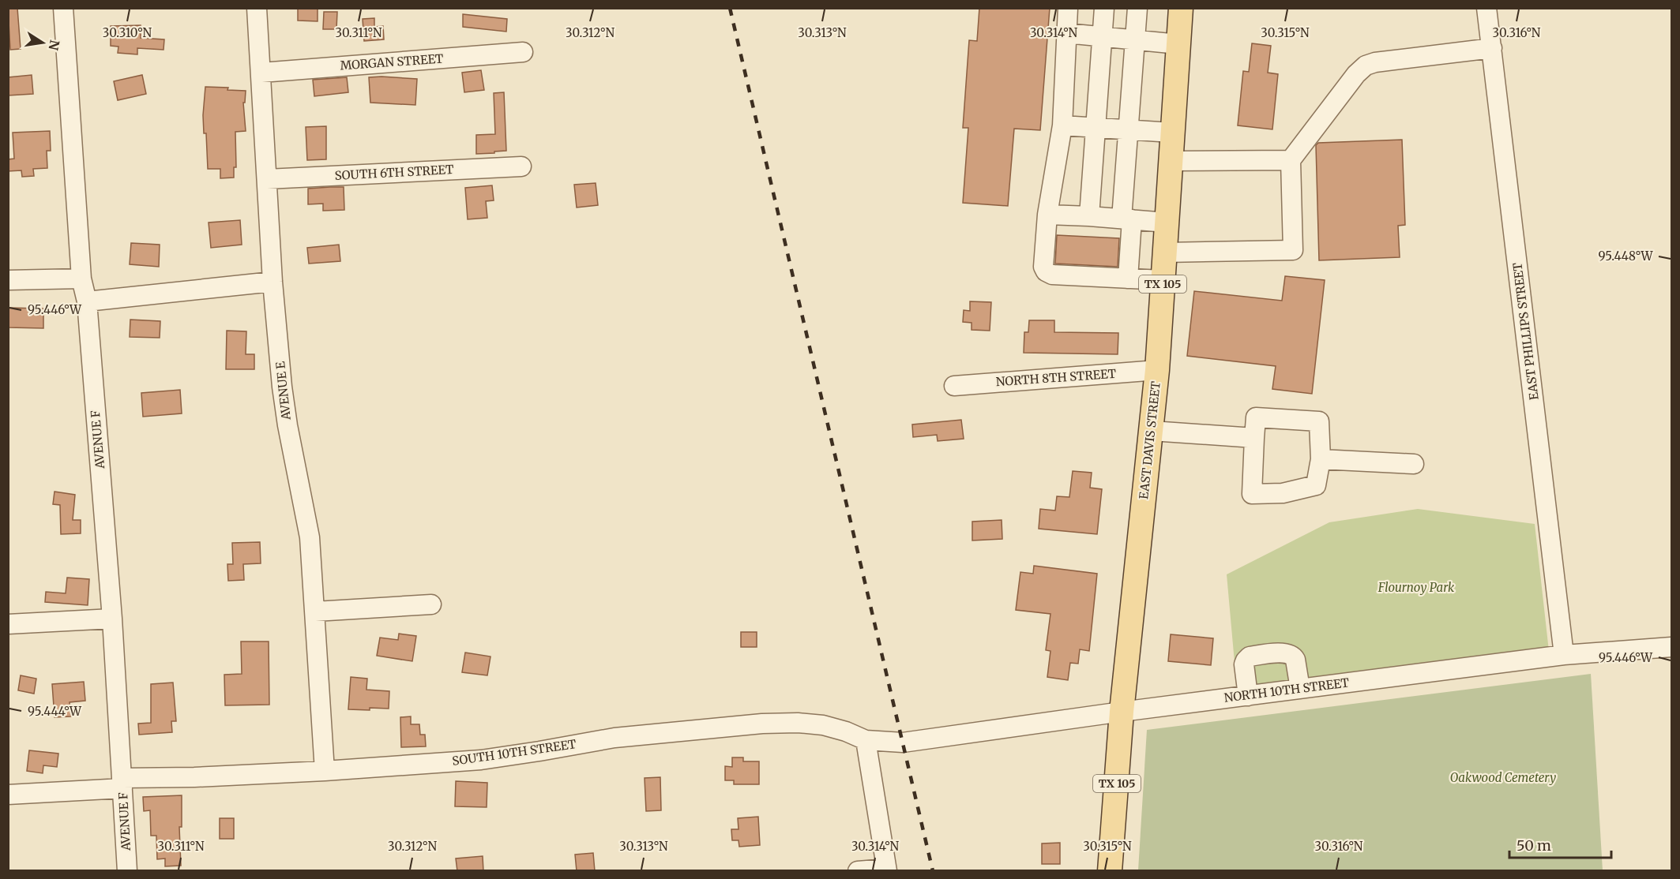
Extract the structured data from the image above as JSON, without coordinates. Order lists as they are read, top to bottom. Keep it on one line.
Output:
{"streets":{"main road":["TX 105","EAST DAVIS STREET"],"street":["MORGAN STREET","SOUTH 6TH STREET","EAST PHILLIPS STREET","NORTH 8TH STREET","AVENUE E","AVENUE F","NORTH 10TH STREET","SOUTH 10TH STREET"]},"crossings":[["MORGAN STREET","AVENUE E"],["SOUTH 6TH STREET","AVENUE E"],["EAST PHILLIPS STREET","NORTH 10TH STREET"],["NORTH 8TH STREET","EAST DAVIS STREET"],["AVENUE E","SOUTH 10TH STREET"],["AVENUE F","SOUTH 10TH STREET"],["EAST DAVIS STREET","NORTH 10TH STREET"],["NORTH 10TH STREET","SOUTH 10TH STREET"]],"parks":["Flournoy Park","Oakwood Cemetery"],"scale_bar":"50 m","north":"right","coordinates":["30.310°N","30.311°N","30.312°N","30.313°N","30.314°N","30.315°N","30.316°N","95.448°W","95.446°W","95.444°W"]}
